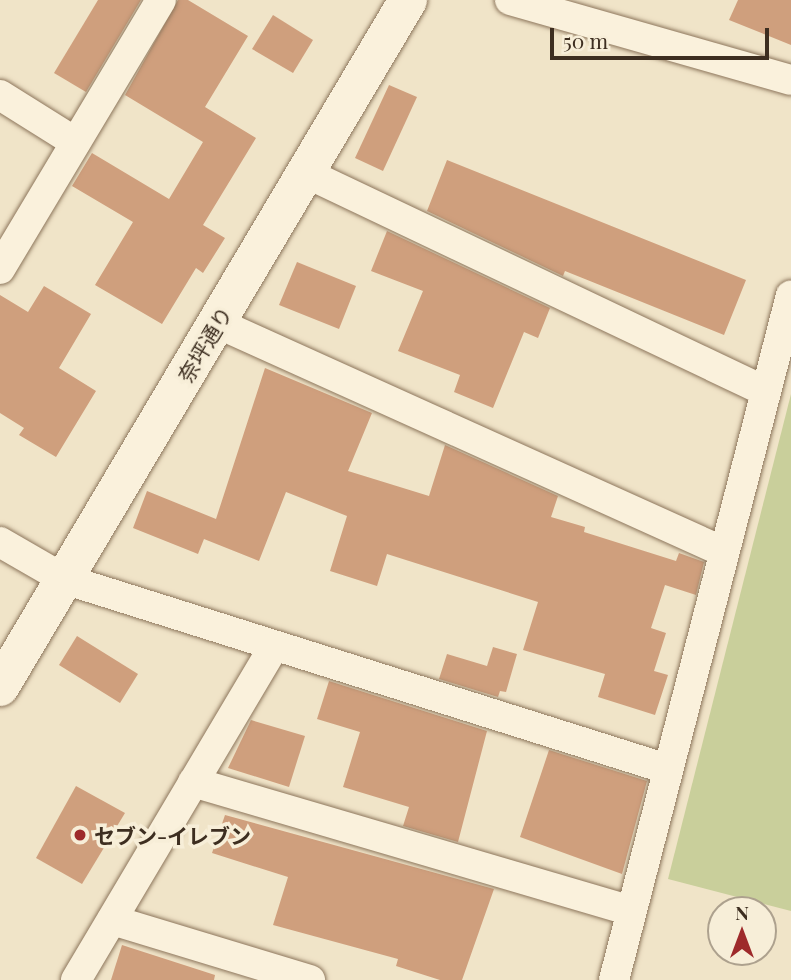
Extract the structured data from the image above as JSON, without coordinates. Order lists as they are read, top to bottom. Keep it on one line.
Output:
{"streets":{"street":["奈坪通り"]},"places":["セブン-イレブン"],"scale_bar":"50 m","north":"top"}
